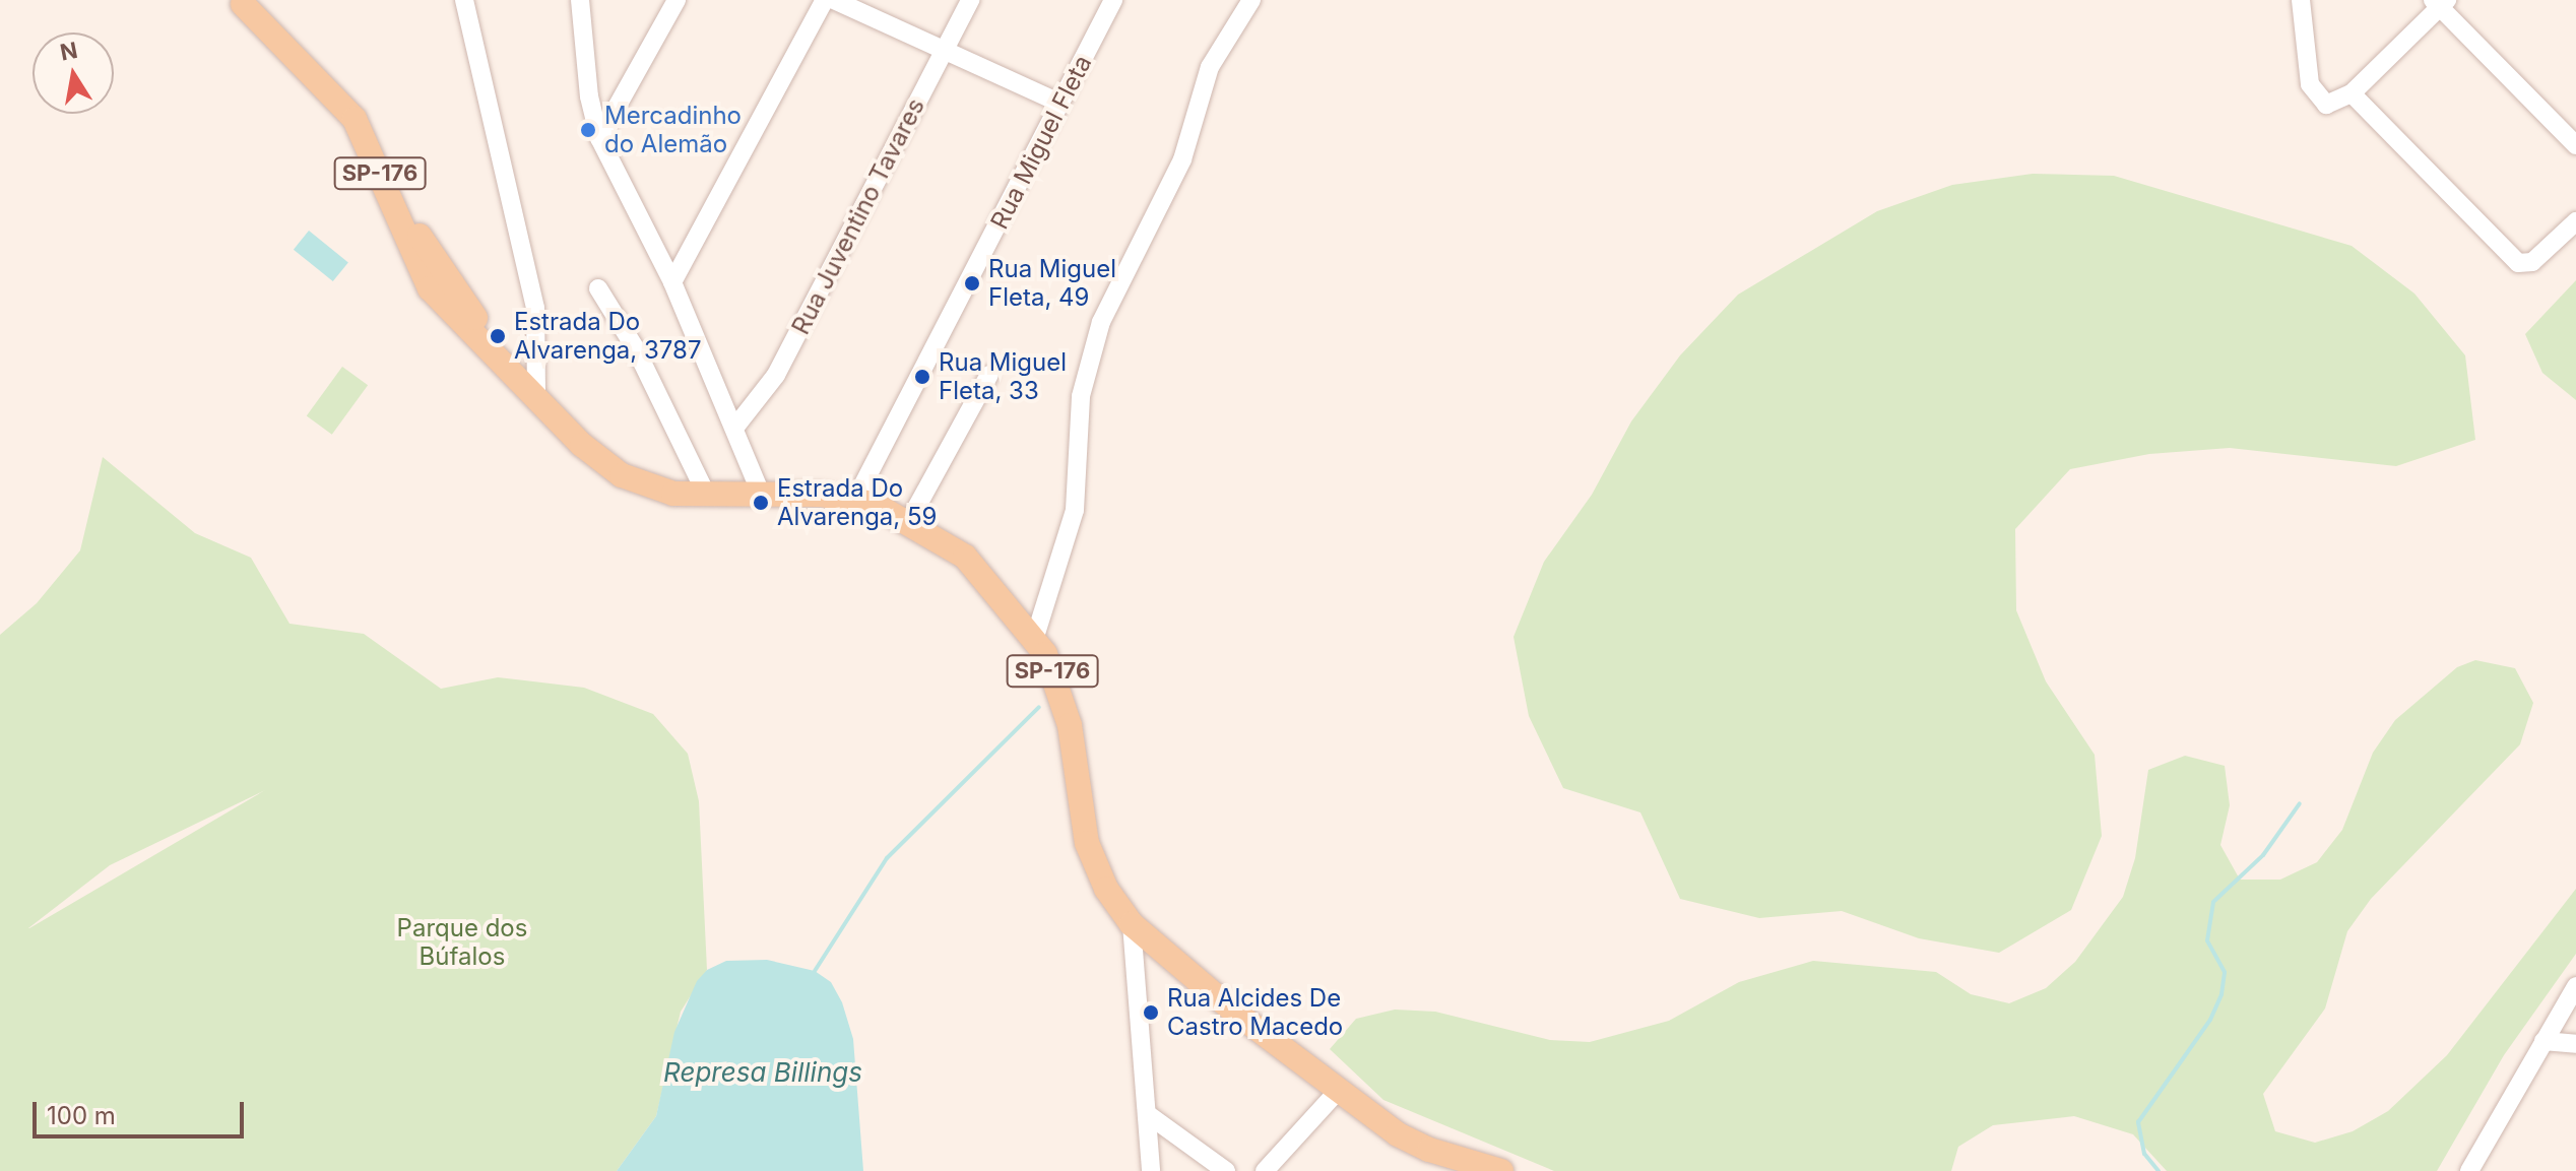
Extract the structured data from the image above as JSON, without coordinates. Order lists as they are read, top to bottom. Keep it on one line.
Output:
{"streets":{"main road":["SP-176"],"street":["Rua Miguel Fleta","Rua Juventino Tavares"]},"crossings":[["Rua Miguel Fleta","SP-176"]],"water":["Represa Billings"],"parks":["Parque dos Búfalos"],"places":["Mercadinho do Alemão","Rua Miguel Fleta, 49","Estrada Do Alvarenga, 3787","Rua Miguel Fleta, 33","Estrada Do Alvarenga, 59","Rua Alcides De Castro Macedo"],"scale_bar":"100 m","north":"top"}
